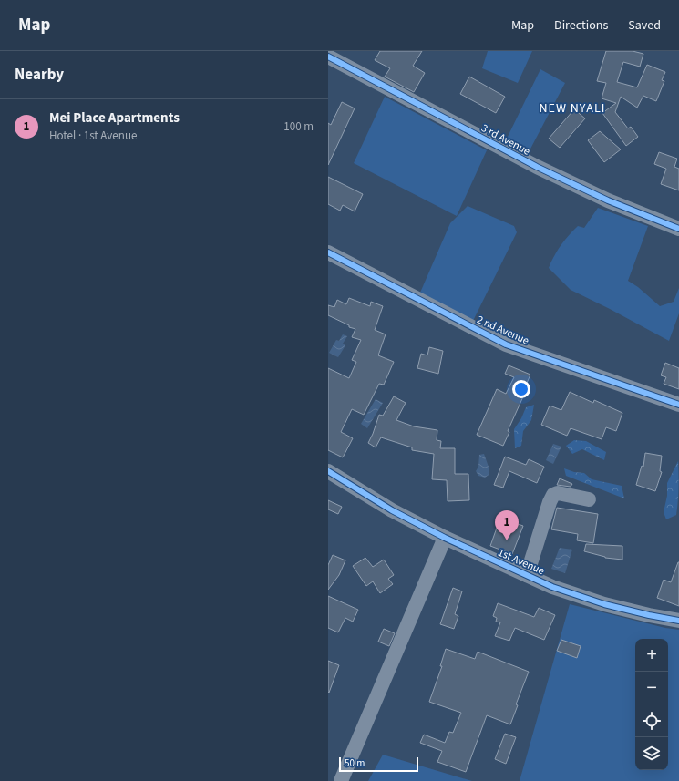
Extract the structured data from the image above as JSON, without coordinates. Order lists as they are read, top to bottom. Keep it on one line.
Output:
{"streets":{"street":["3 rd Avenue","2 nd Avenue","1st Avenue"]},"districts":["NEW NYALI"],"scale_bar":"50 m","page":{"header":"Map","nav":["Map","Directions","Saved"],"heading":"Nearby","list":[{"mark":"1","name":"Mei Place Apartments","note":"Hotel · 1st Avenue","value":"100 m"}],"pins":"1","map_buttons":["+","−"],"scale":"50 m"}}
